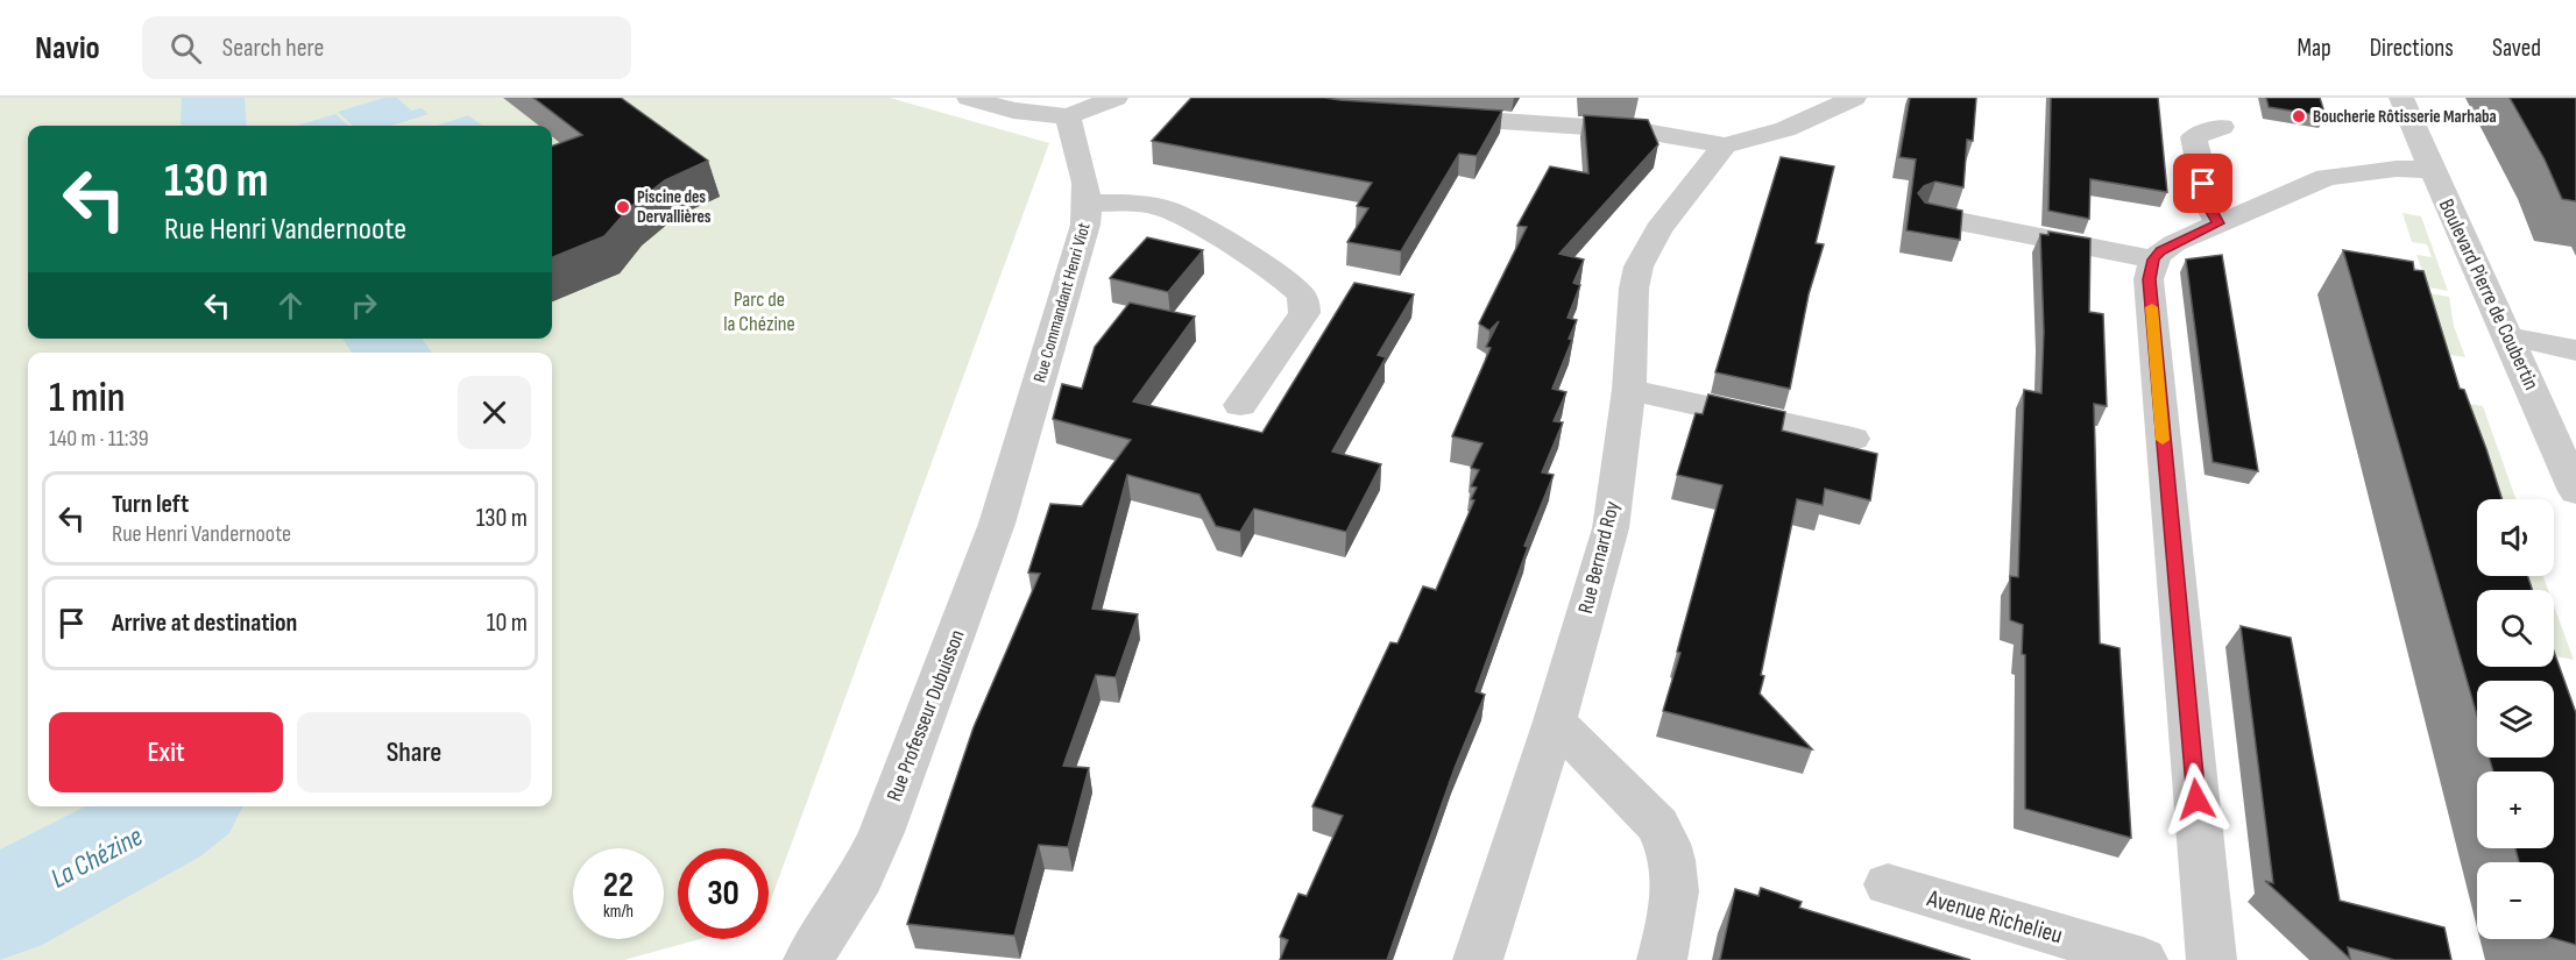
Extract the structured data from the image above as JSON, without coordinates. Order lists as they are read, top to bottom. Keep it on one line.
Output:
{"streets":{"street":["Boulevard Pierre de Coubertin","Rue Commandant Henri Viot","Rue Bernard Roy","Rue Professeur Dubuisson","Avenue Richelieu"]},"crossings":[["Rue Commandant Henri Viot","Rue Professeur Dubuisson"]],"water":["La Chézine"],"parks":["Parc de la Chézine"],"places":["Boucherie Rôtisserie Marhaba","Piscine des Dervallières"],"page":{"header":"Navio","search":"Search here","nav":["Map","Directions","Saved"],"turn":["130 m","Rue Henri Vandernoote"],"heading":["1 min","140 m · 11:39"],"list":[{"name":"Turn left","note":"Rue Henri Vandernoote","value":"130 m"},{"name":"Arrive at destination","value":"10 m"}],"map_buttons":["+","−"],"buttons":["Exit","Share"],"speed":"22 km/h","limit":"30"}}
